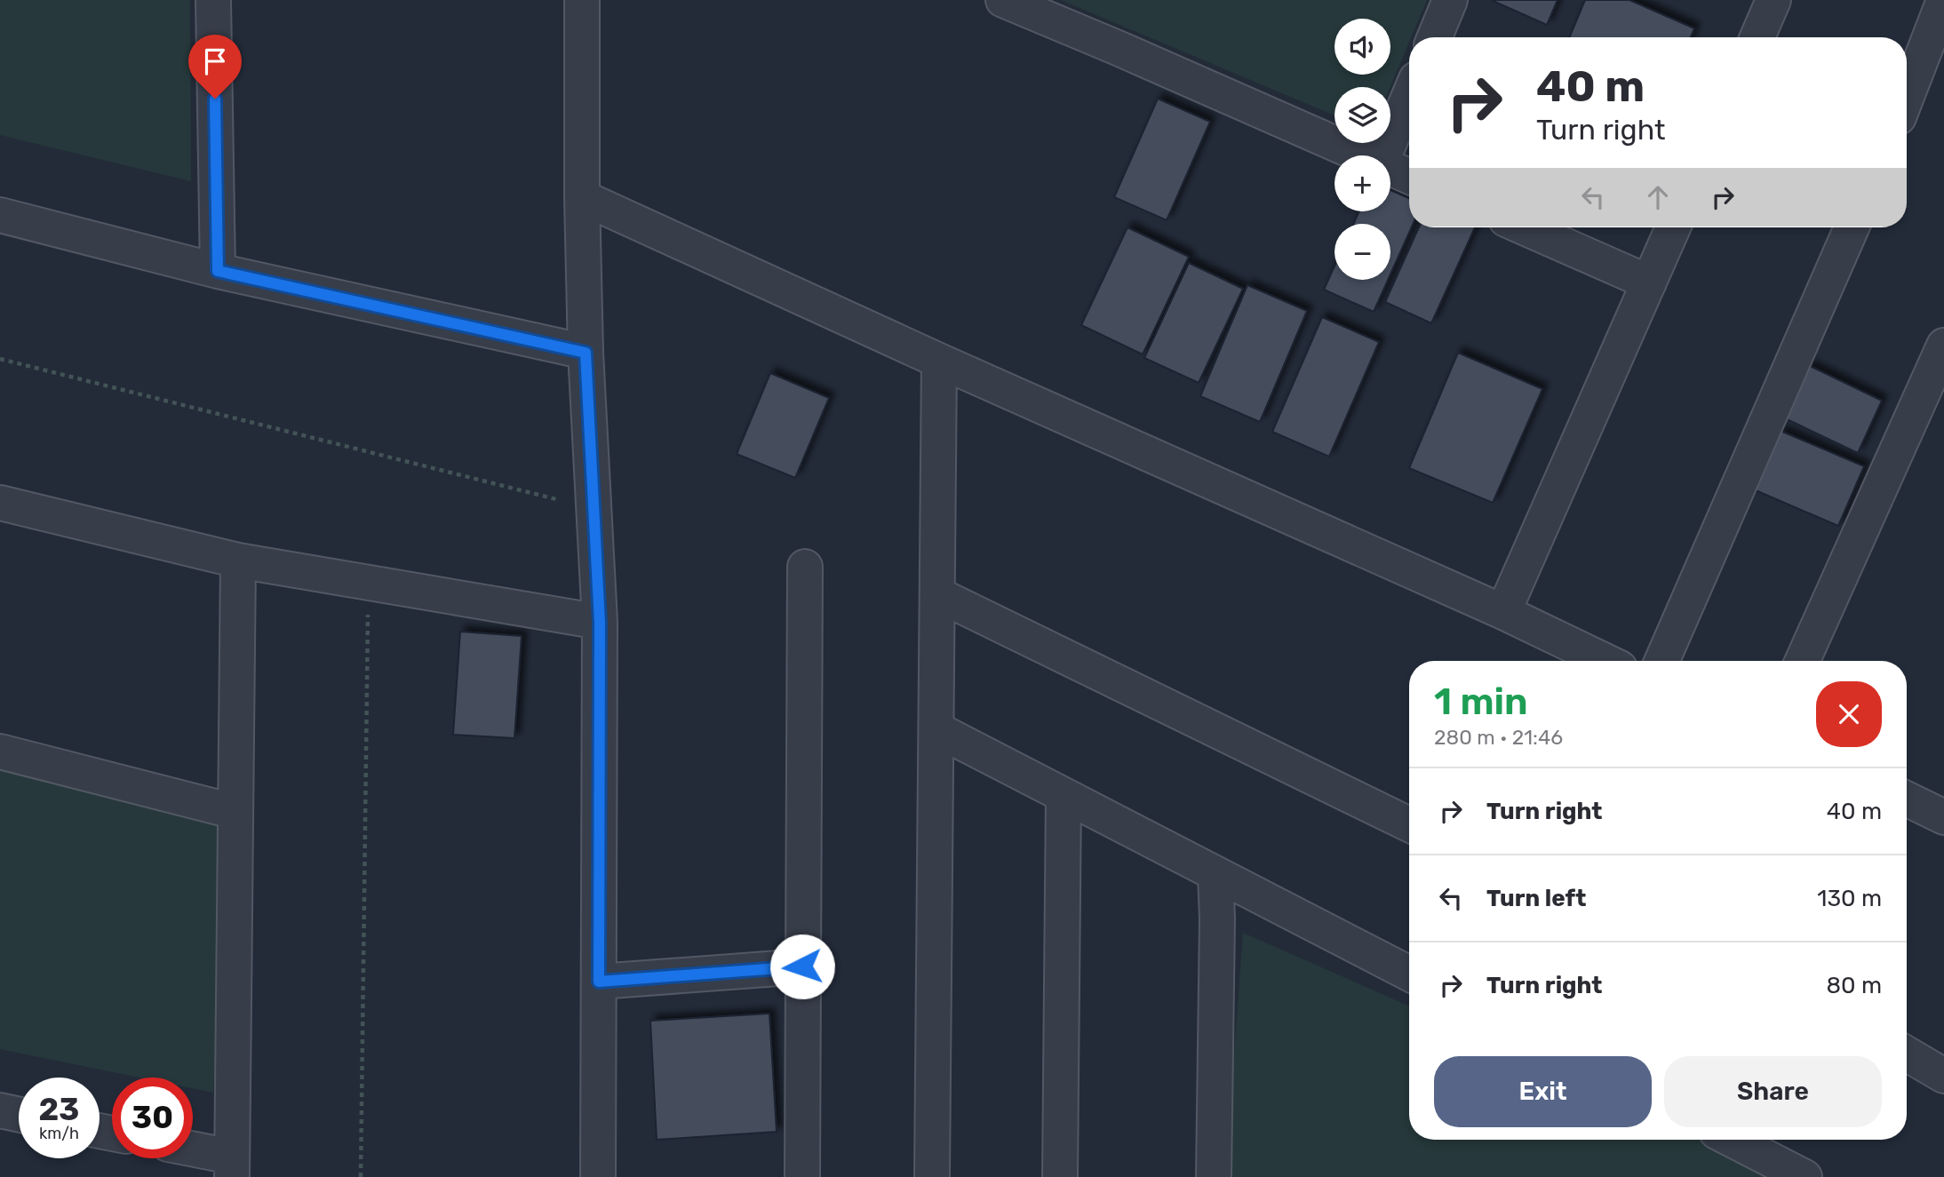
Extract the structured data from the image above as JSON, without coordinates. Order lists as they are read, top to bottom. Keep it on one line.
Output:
{"page":{"map_buttons":["+","−"],"turn":["40 m","Turn right"],"heading":["1 min","280 m · 21:46"],"list":[{"name":"Turn right","value":"40 m"},{"name":"Turn left","value":"130 m"},{"name":"Turn right","value":"80 m"}],"buttons":["Exit","Share"],"speed":"23 km/h","limit":"30"}}
